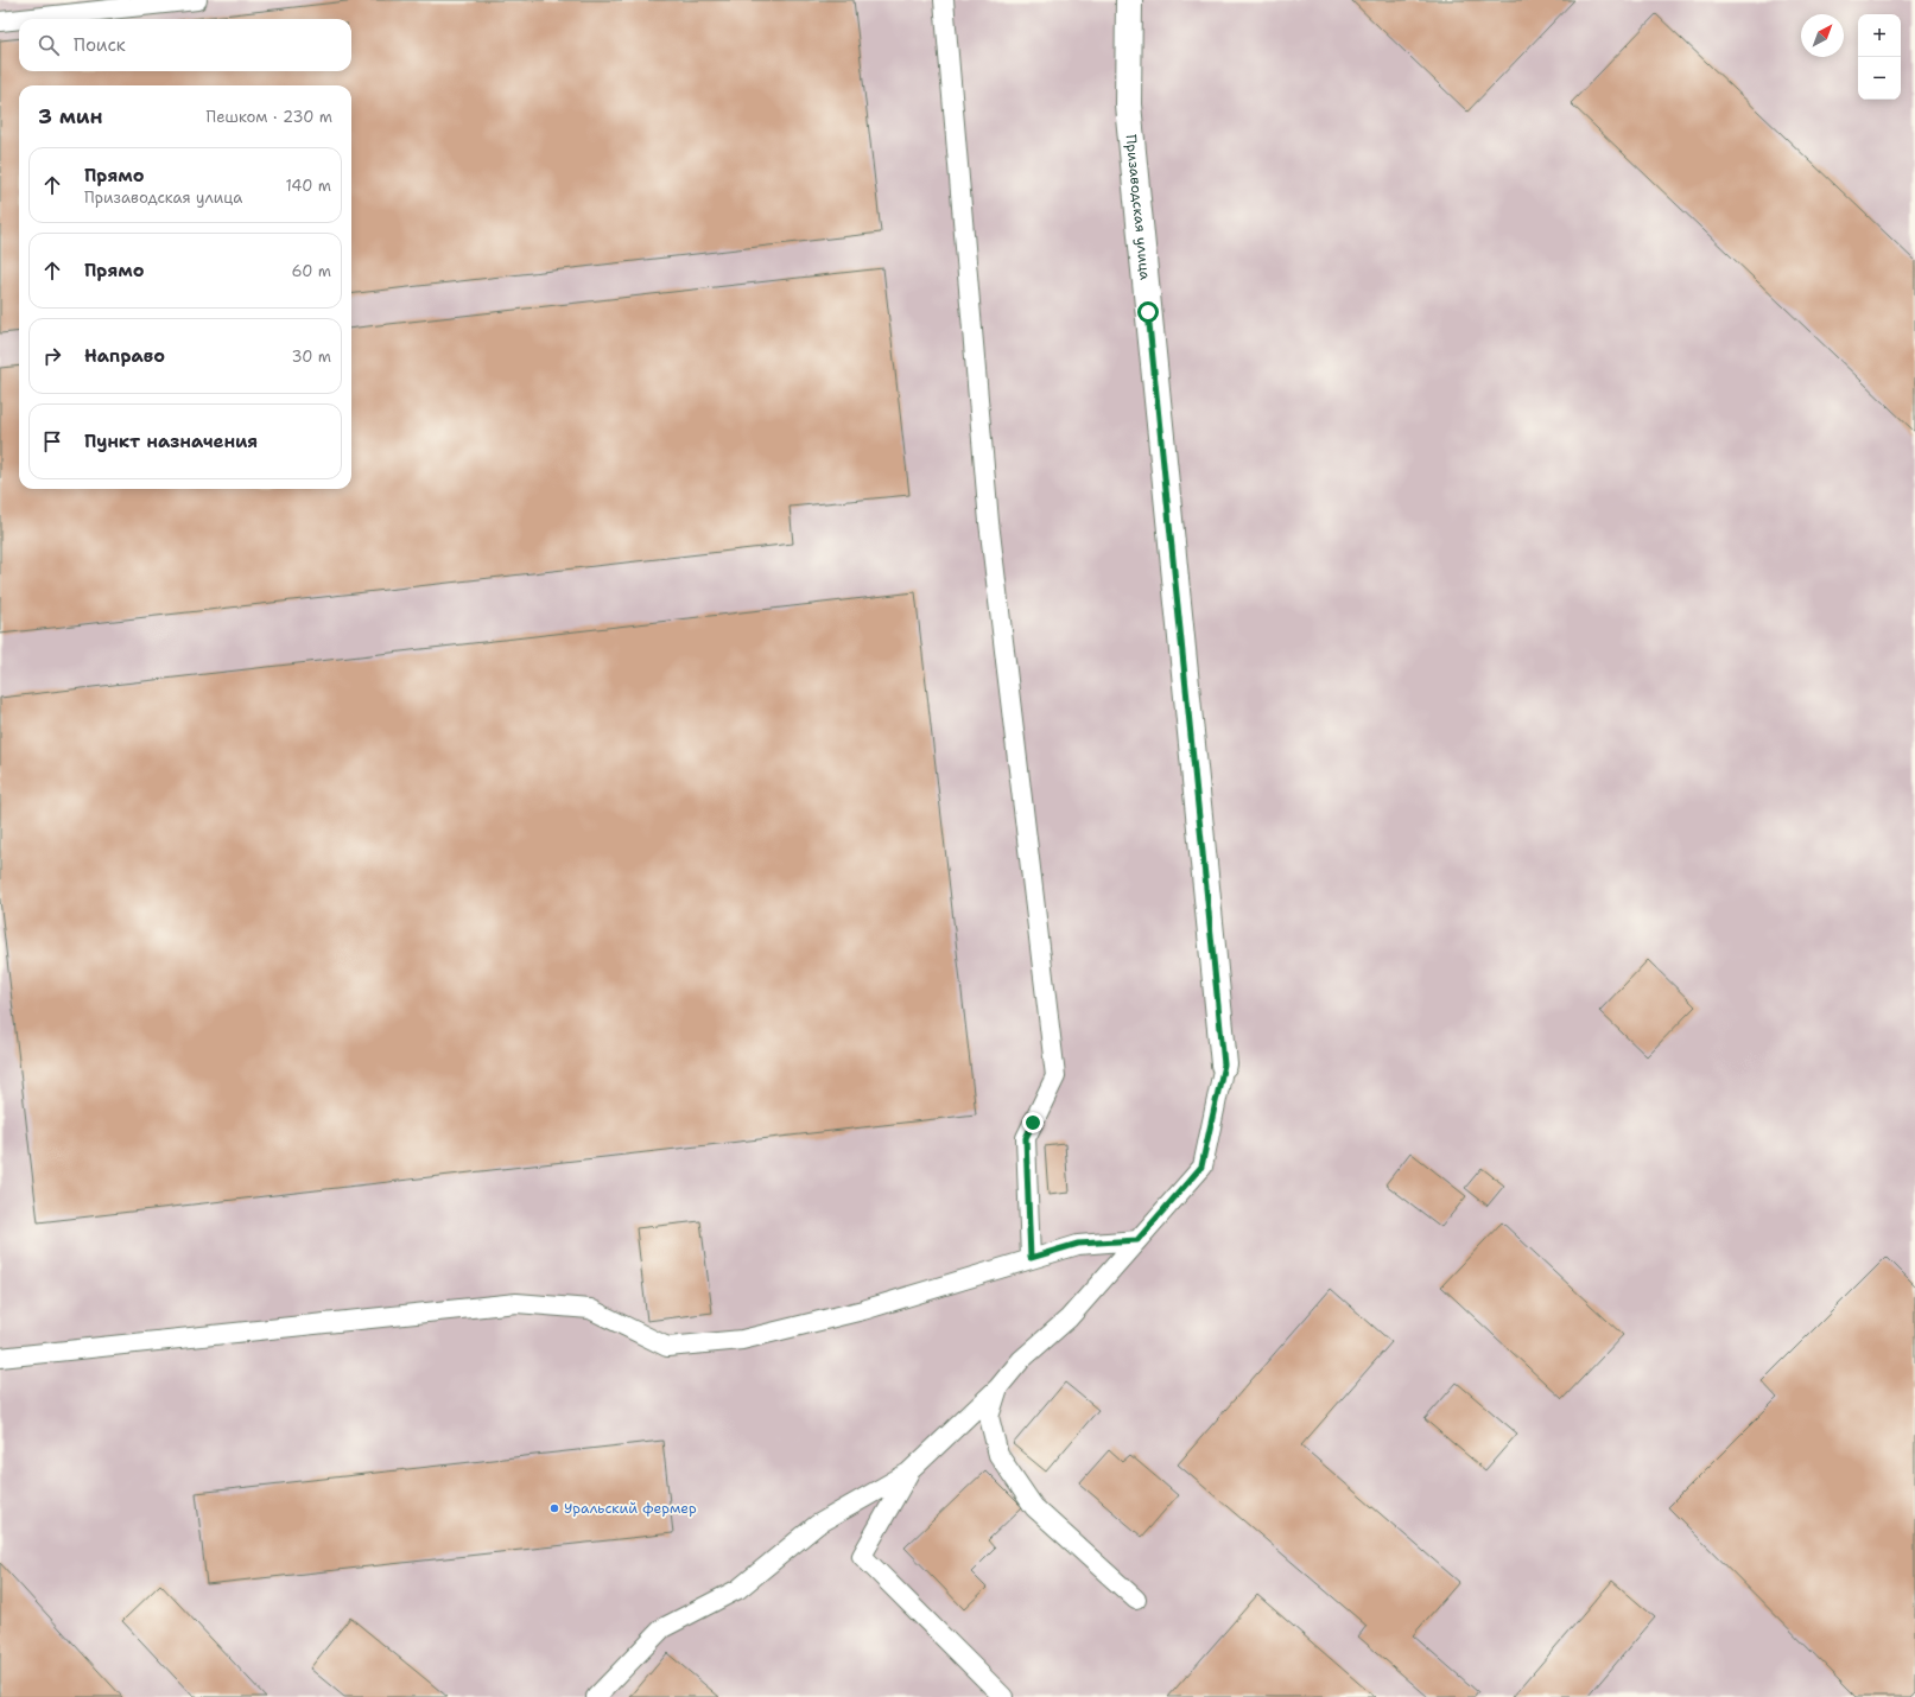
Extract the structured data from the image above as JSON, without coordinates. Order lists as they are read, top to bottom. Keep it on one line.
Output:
{"streets":{"street":["Призаводская улица"]},"places":["Уральский фермер"],"north":"top right","page":{"map_buttons":["+","−"],"search":"Поиск","heading":["3 мин","Пешком · 230 m"],"list":[["Прямо","Призаводская улица","140 m"],["Прямо","60 m"],["Направо","30 m"],"Пункт назначения"]}}
